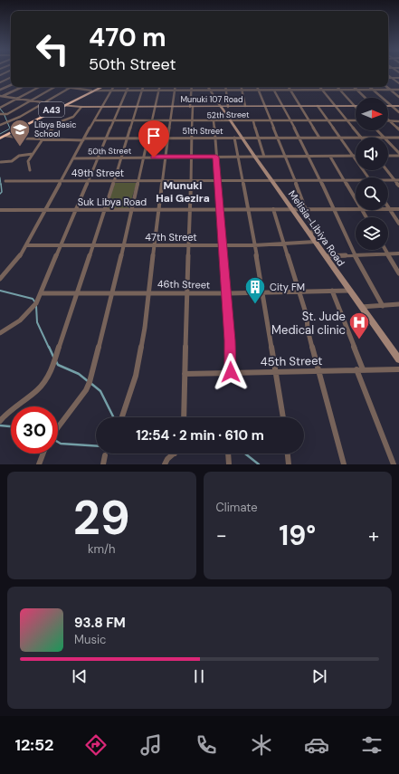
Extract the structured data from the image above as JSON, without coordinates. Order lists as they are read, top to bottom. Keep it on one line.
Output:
{"streets":{"highway":["A43"],"main road":["Munuki 107 Road","Melisia-Libiya Road"],"street":["52th Street","51th Street","50th Street","49th Street","Suk Libya Road","47th Street","46th Street","45th Street"]},"crossings":[["Munuki 107 Road","A43"],["Munuki 107 Road","Melisia-Libiya Road"],["A43","51th Street"],["52th Street","Melisia-Libiya Road"],["51th Street","Melisia-Libiya Road"],["50th Street","Melisia-Libiya Road"],["49th Street","Melisia-Libiya Road"],["Suk Libya Road","Melisia-Libiya Road"],["Melisia-Libiya Road","47th Street"],["Melisia-Libiya Road","46th Street"]],"districts":["Munuki Hai Gezira"],"places":{"school or university":["Libya Basic School"],"building":["City FM"],"hospital":["St. Jude Medical clinic"]},"north":"right","page":{"turn":["470 m","50th Street"],"limit":"30","trip":"12:54 · 2 min · 610 m","tile":[["29","km/h"],"Climate"],"heat":["−","19°","+"],"song":["93.8 FM","Music"],"tabs":"12:52"}}
